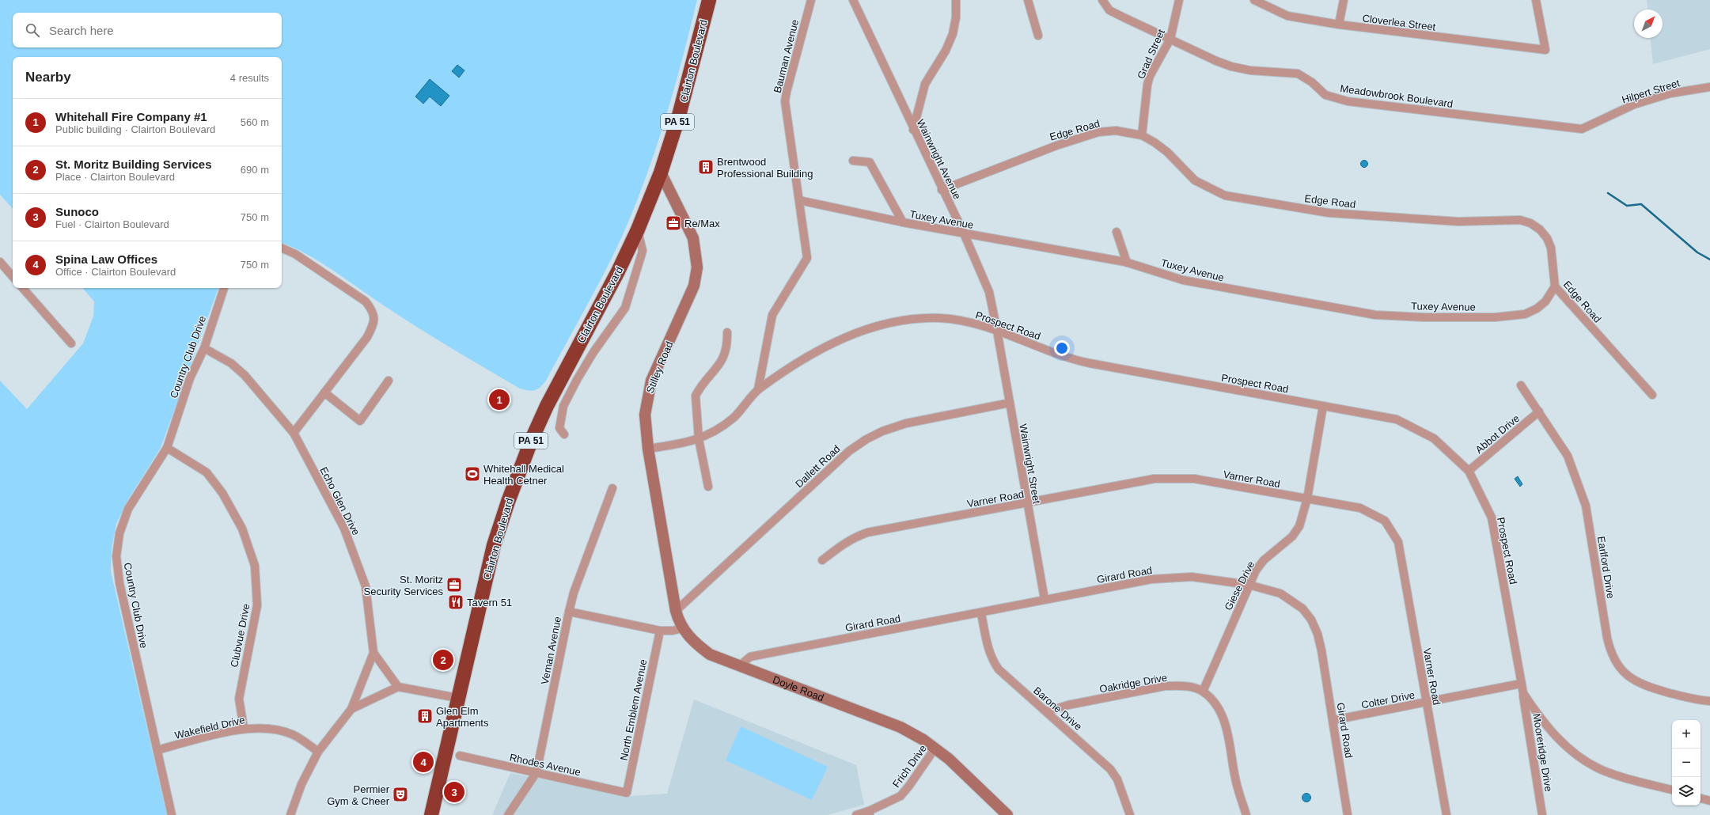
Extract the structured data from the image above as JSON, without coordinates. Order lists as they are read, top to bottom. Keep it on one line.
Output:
{"streets":{"highway":["Clairton Boulevard","PA 51"],"street":["Cloverlea Street","Grad Street","Bauman Avenue","Hilpert Street","Meadowbrook Boulevard","Edge Road","Wainwright Avenue","Tuxey Avenue","Prospect Road","Country Club Drive","Stilley Road","Abbot Drive","Wainwright Street","Dallett Road","Varner Road","Echo Glen Drive","Earlford Drive","Girard Road","Giese Drive","Clubvue Drive","Veman Avenue","Oakridge Drive","Doyle Road","Colter Drive","Barone Drive","North Emblem Avenue","Wakefield Drive","Mooreridge Drive","Rhodes Avenue","Frich Drive"]},"crossings":[["Grad Street","Meadowbrook Boulevard"],["Grad Street","Edge Road"],["Bauman Avenue","Tuxey Avenue"],["Bauman Avenue","Prospect Road"],["Clairton Boulevard","Stilley Road"],["Hilpert Street","Meadowbrook Boulevard"],["Edge Road","Wainwright Avenue"],["Edge Road","Tuxey Avenue"],["Wainwright Avenue","Tuxey Avenue"],["Wainwright Avenue","Prospect Road"],["Wainwright Avenue","Wainwright Street"],["Prospect Road","Stilley Road"],["Prospect Road","Abbot Drive"],["Prospect Road","Wainwright Street"],["Prospect Road","Giese Drive"],["Prospect Road","Colter Drive"],["Prospect Road","Mooreridge Drive"],["Country Club Drive","Echo Glen Drive"],["Country Club Drive","Clubvue Drive"],["Country Club Drive","Wakefield Drive"],["Stilley Road","Dallett Road"],["Stilley Road","Doyle Road"],["Abbot Drive","Earlford Drive"],["Wainwright Street","Dallett Road"],["Wainwright Street","Varner Road"],["Wainwright Street","Girard Road"],["Varner Road","Giese Drive"],["Varner Road","Colter Drive"],["Echo Glen Drive","Wakefield Drive"],["Girard Road","Giese Drive"],["Girard Road","Doyle Road"],["Girard Road","Colter Drive"],["Girard Road","Barone Drive"],["Giese Drive","Oakridge Drive"],["Clubvue Drive","Wakefield Drive"],["Veman Avenue","Rhodes Avenue"],["Oakridge Drive","Barone Drive"],["Doyle Road","Frich Drive"],["North Emblem Avenue","Rhodes Avenue"]],"places":{"building":["Brentwood Professional Building","Glen Elm Apartments"],"office":["Re/Max","St. Moritz Security Services"],"sports":["Whitehall Medical Health Cetner"],"restaurant":["Tavern 51"],"theatre":["Permier Gym & Cheer"]},"north":"top right","page":{"search":"Search here","heading":["Nearby","4 results"],"list":[{"mark":"1","name":"Whitehall Fire Company #1","note":"Public building · Clairton Boulevard","value":"560 m"},{"mark":"2","name":"St. Moritz Building Services","note":"Place · Clairton Boulevard","value":"690 m"},{"mark":"3","name":"Sunoco","note":"Fuel · Clairton Boulevard","value":"750 m"},{"mark":"4","name":"Spina Law Offices","note":"Office · Clairton Boulevard","value":"750 m"}],"pins":["1","2","4","3"],"map_buttons":["+","−"]}}
